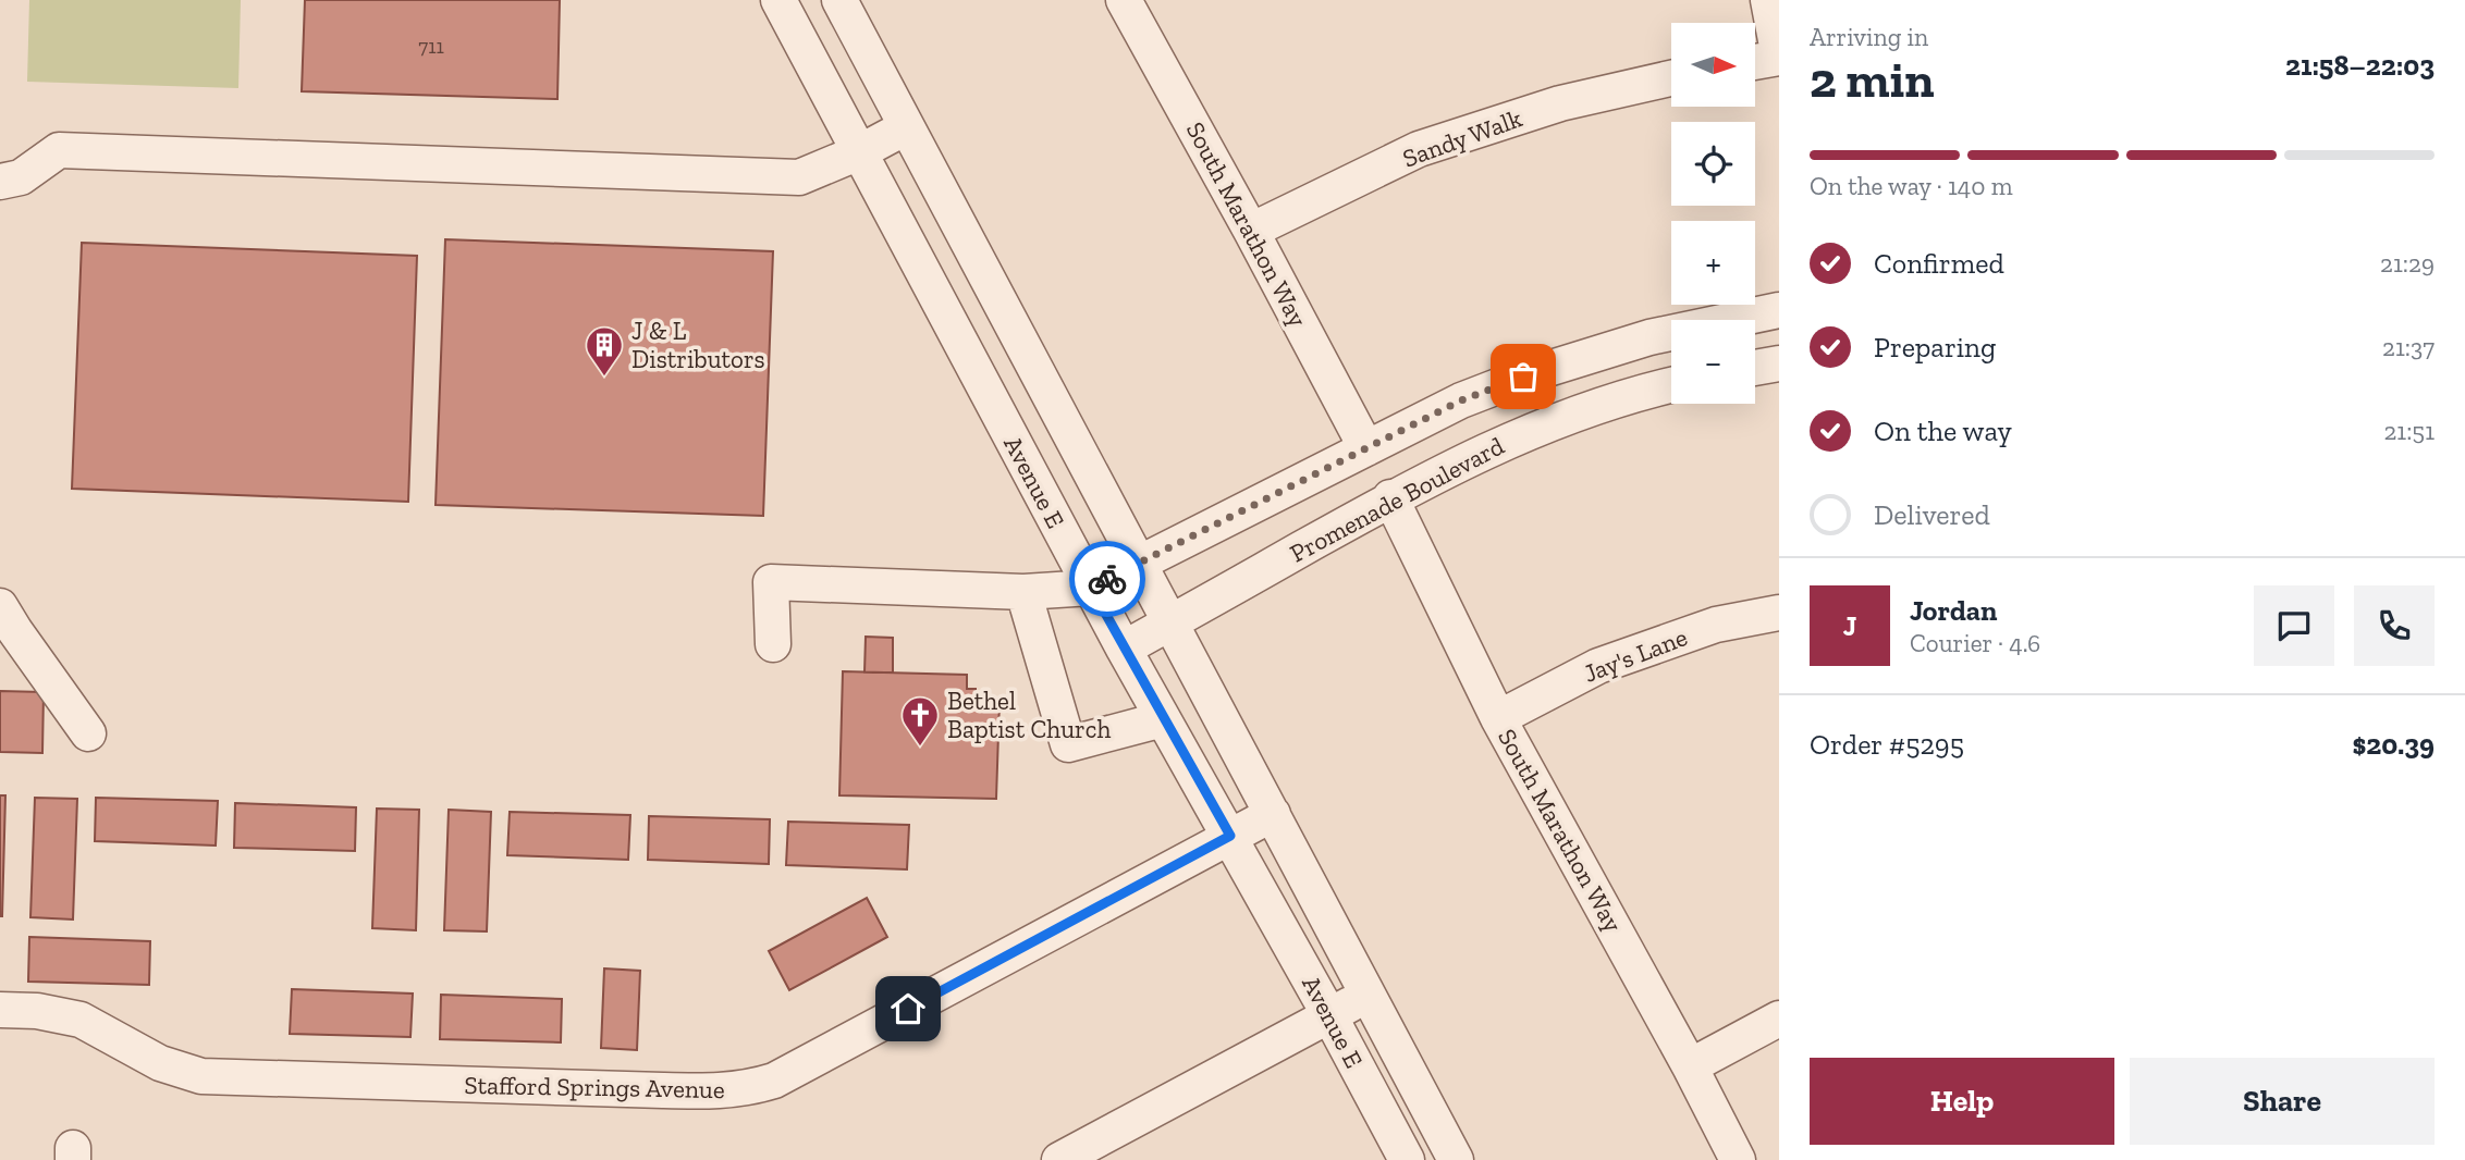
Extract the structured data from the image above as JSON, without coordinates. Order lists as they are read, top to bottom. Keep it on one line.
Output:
{"streets":{"street":["Sandy Walk","South Marathon Way","Avenue E","Promenade Boulevard","Jay's Lane","Stafford Springs Avenue"]},"crossings":[["Sandy Walk","South Marathon Way"],["South Marathon Way","Promenade Boulevard"],["South Marathon Way","Jay's Lane"],["Avenue E","Promenade Boulevard"],["Avenue E","Stafford Springs Avenue"]],"places":{"building":["J & L Distributors"],"church":["Bethel Baptist Church"]},"house_numbers":["711"],"north":"right","page":{"heading":["2 min","Arriving in","21:58–22:03"],"panel":["Jordan","Courier · 4.6","Order #5295","$20.39"],"map_buttons":["+","−"],"bar":"On the way · 140 m","list":[["Confirmed","21:29"],["Preparing","21:37"],["On the way","21:51"],"Delivered"],"round":"J","buttons":["Help","Share"]}}
